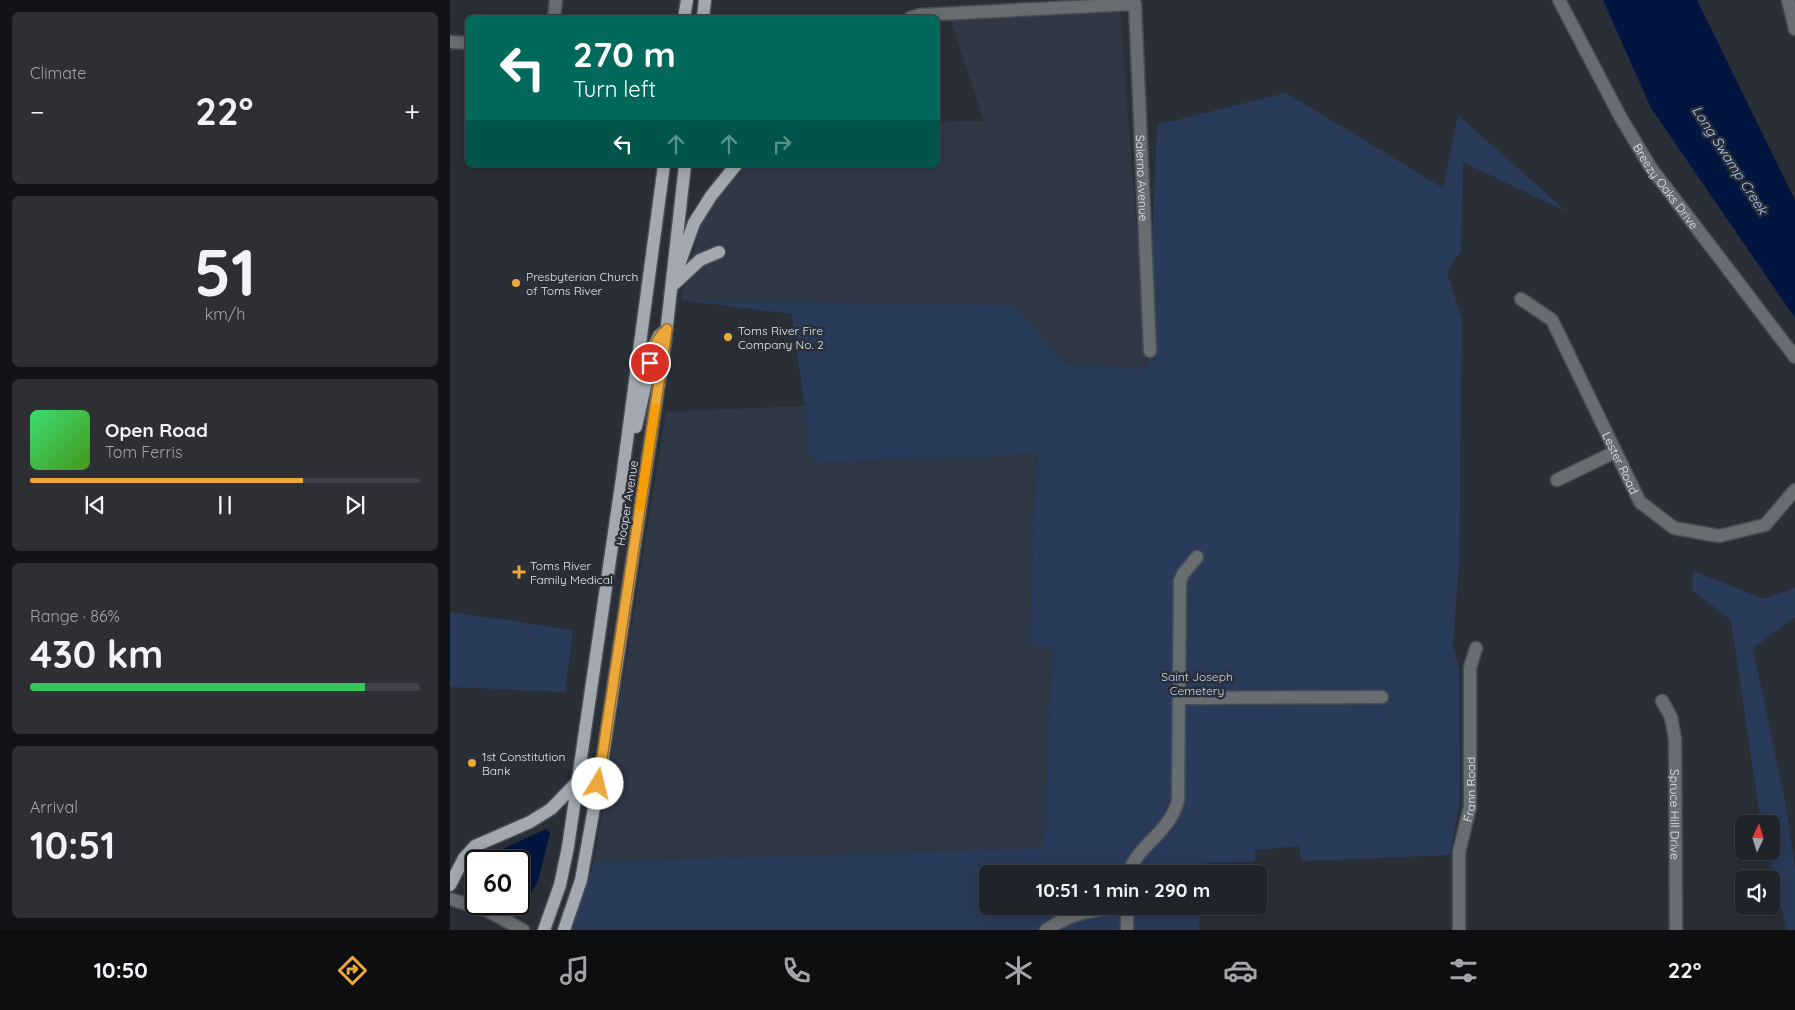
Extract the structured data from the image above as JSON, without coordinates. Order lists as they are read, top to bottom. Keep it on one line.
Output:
{"streets":{"main road":["Hooper Avenue"],"street":["Salerno Avenue","Breezy Oaks Drive","Lester Road","Frann Road","Spruce Hill Drive"]},"water":["Long Swamp Creek"],"parks":["Saint Joseph Cemetery"],"places":{"other":["Presbyterian Church of Toms River","Toms River Fire Company No. 2","1st Constitution Bank"],"health":["Toms River Family Medical"]},"north":"top","page":{"tile":["Climate",["51","km/h"],["Range · 86%","430 km"],["Arrival","10:51"]],"turn":["270 m","Turn left"],"heat":["−","22°","+"],"song":["Open Road","Tom Ferris"],"limit":"60","trip":"10:51 · 1 min · 290 m","tabs":["10:50","22°"]}}
